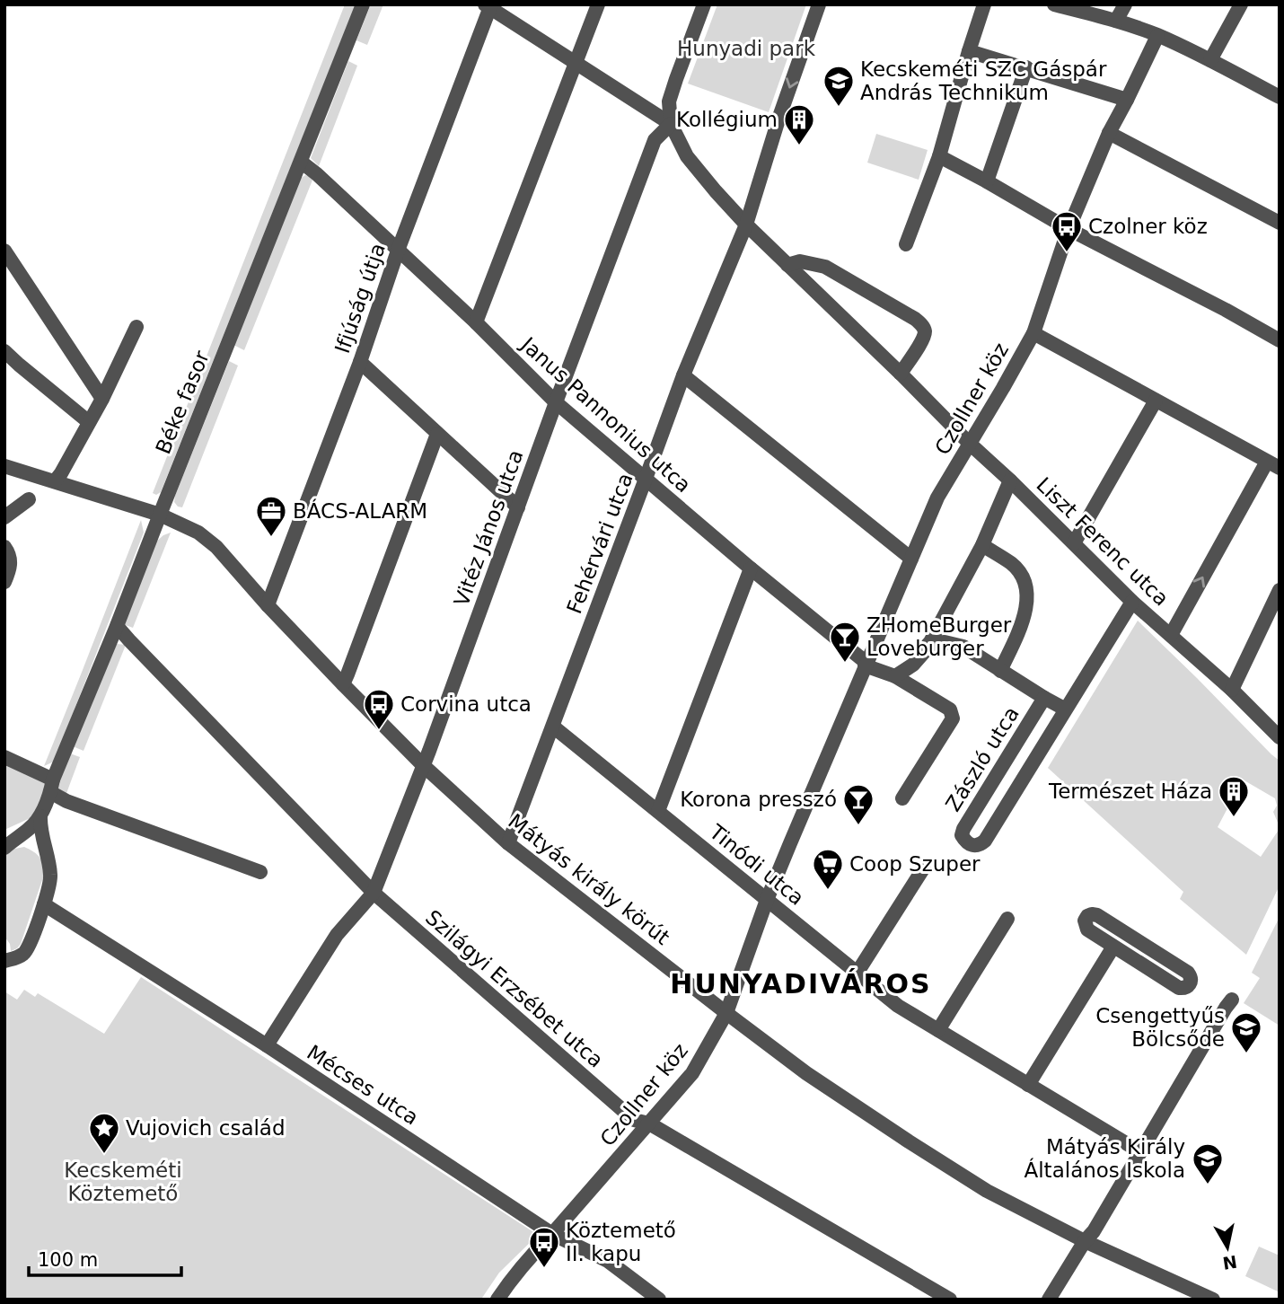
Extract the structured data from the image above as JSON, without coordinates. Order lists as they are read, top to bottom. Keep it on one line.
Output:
{"streets":{"street":["Ifjúság útja","Czollner köz","Béke fasor","Janus Pannonius utca","Vitéz János utca","Liszt Ferenc utca","Fehérvári utca","Zászló utca","Tinódi utca","Mátyás király körút","Szilágyi Erzsébet utca","Mécses utca"]},"crossings":[["Ifjúság útja","Janus Pannonius utca"],["Ifjúság útja","Mátyás király körút"],["Czollner köz","Janus Pannonius utca"],["Czollner köz","Liszt Ferenc utca"],["Czollner köz","Tinódi utca"],["Czollner köz","Mátyás király körút"],["Czollner köz","Szilágyi Erzsébet utca"],["Czollner köz","Mécses utca"],["Béke fasor","Janus Pannonius utca"],["Béke fasor","Mátyás király körút"],["Béke fasor","Szilágyi Erzsébet utca"],["Janus Pannonius utca","Vitéz János utca"],["Janus Pannonius utca","Fehérvári utca"],["Vitéz János utca","Liszt Ferenc utca"],["Vitéz János utca","Mátyás király körút"],["Vitéz János utca","Szilágyi Erzsébet utca"],["Vitéz János utca","Mécses utca"],["Liszt Ferenc utca","Fehérvári utca"],["Liszt Ferenc utca","Zászló utca"],["Fehérvári utca","Tinódi utca"],["Fehérvári utca","Mátyás király körút"]],"districts":["HUNYADIVÁROS"],"parks":["Hunyadi park","Kecskeméti Köztemető"],"places":{"school or university":["Kecskeméti SZC Gáspár András Technikum","Csengettyűs Bölcsőde","Mátyás Király Általános Iskola"],"building":["Kollégium","Természet Háza"],"bus stop":["Czolner köz","Corvina utca","Köztemető II. kapu"],"office":["BÁCS-ALARM"],"bar":["ZHomeBurger Loveburger","Korona presszó"],"supermarket":["Coop Szuper"],"place":["Vujovich család"]},"scale_bar":"100 m","north":"bottom"}
